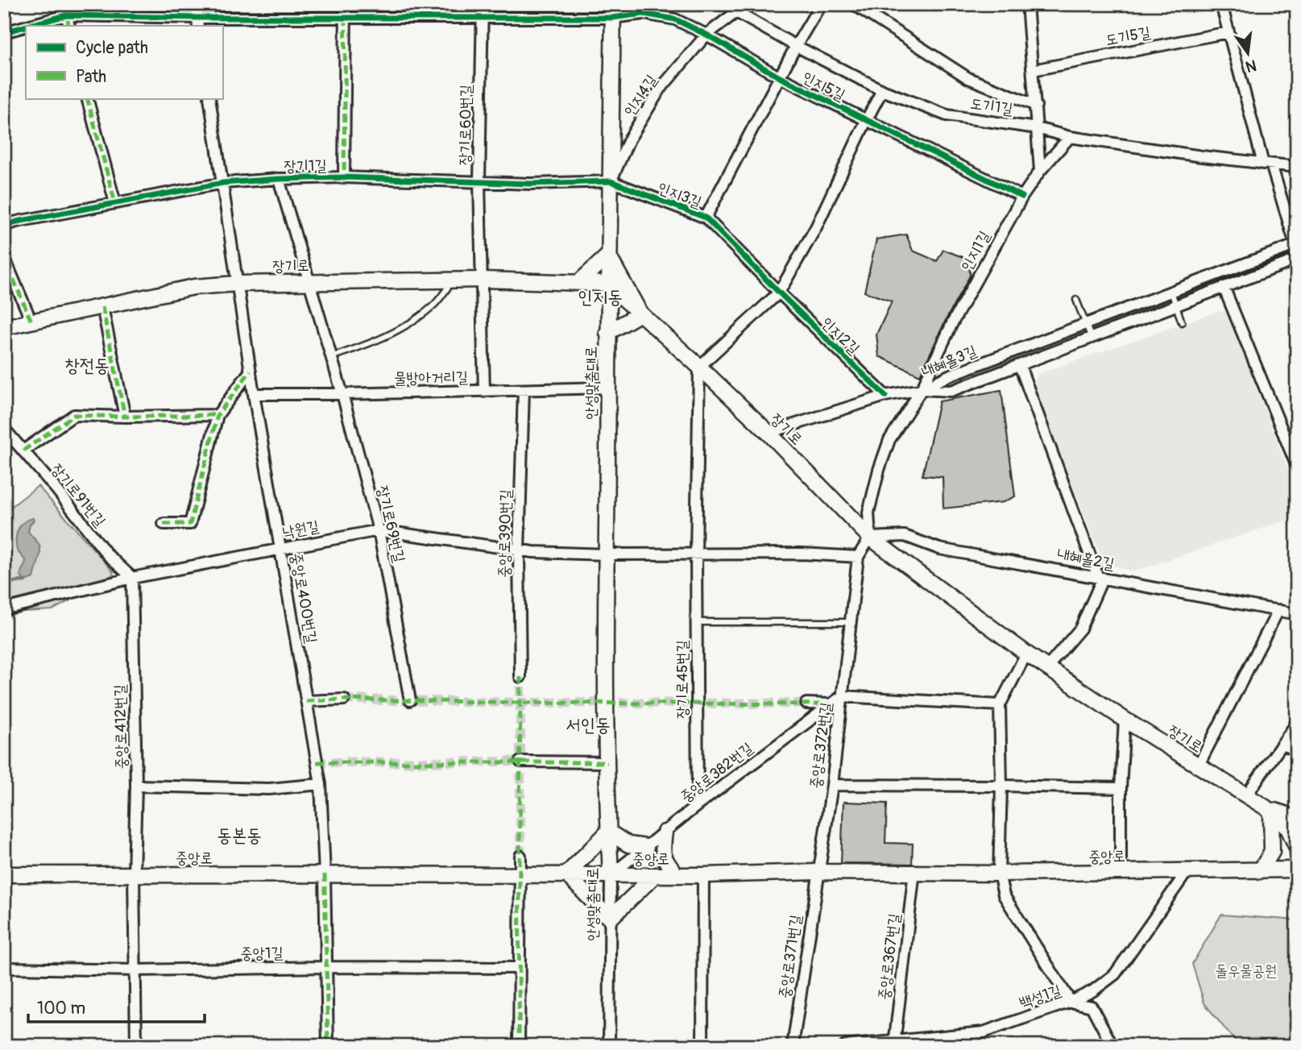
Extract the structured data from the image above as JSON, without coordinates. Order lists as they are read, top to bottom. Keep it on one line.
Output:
{"streets":{"main road":["장기로","안성맞춤대로","중앙로"],"street":["도기5길","인지5길","인지4길","도기1길","장기로60번길","장기1길","인지3길","인지1길","인지2길","내혜홀3길","물방아거리길","장기로91번길","장기로69번길","낙원길","중앙로390번길","내혜홀2길","중앙로400번길","장기로45번길","중앙로412번길","중앙로372번길","중앙로382번길","중앙1길","중앙로371번길","중앙로367번길","백성1길"]},"crossings":[["인지5길","인지4길"],["인지5길","장기로60번길"],["인지5길","인지1길"],["인지5길","안성맞춤대로"],["인지4길","도기1길"],["인지4길","장기1길"],["인지4길","인지3길"],["인지4길","안성맞춤대로"],["도기1길","인지1길"],["장기로60번길","장기1길"],["장기로60번길","장기로"],["장기1길","인지3길"],["장기1길","장기로"],["장기1길","안성맞춤대로"],["장기1길","장기로69번길"],["장기1길","중앙로400번길"],["인지3길","인지2길"],["인지3길","안성맞춤대로"],["인지1길","장기로"],["인지1길","내혜홀3길"],["인지1길","내혜홀2길"],["인지1길","중앙로372번길"],["장기로","안성맞춤대로"],["장기로","장기로69번길"],["장기로","내혜홀2길"],["장기로","중앙로400번길"],["장기로","장기로45번길"],["장기로","중앙로372번길"],["물방아거리길","안성맞춤대로"],["물방아거리길","장기로69번길"],["물방아거리길","중앙로390번길"],["물방아거리길","중앙로400번길"],["안성맞춤대로","낙원길"],["안성맞춤대로","중앙로382번길"],["안성맞춤대로","중앙로"],["장기로91번길","낙원길"],["장기로91번길","중앙로412번길"],["장기로69번길","낙원길"],["낙원길","중앙로390번길"],["낙원길","중앙로400번길"],["낙원길","중앙로412번길"],["내혜홀2길","중앙로372번길"],["중앙로400번길","중앙로"],["중앙로400번길","중앙1길"],["장기로45번길","중앙로382번길"],["중앙로412번길","중앙로"],["중앙로412번길","중앙1길"],["중앙로372번길","중앙로382번길"],["중앙로372번길","중앙로"],["중앙로372번길","중앙로371번길"],["중앙로382번길","중앙로"],["중앙로","중앙로371번길"],["중앙로","중앙로367번길"],["중앙로","백성1길"],["중앙로367번길","백성1길"]],"districts":["인지동","창전동","서인동","동본동"],"parks":["돌우물공원"],"legend":["Cycle path","Path"],"scale_bar":"100 m","north":"bottom"}
